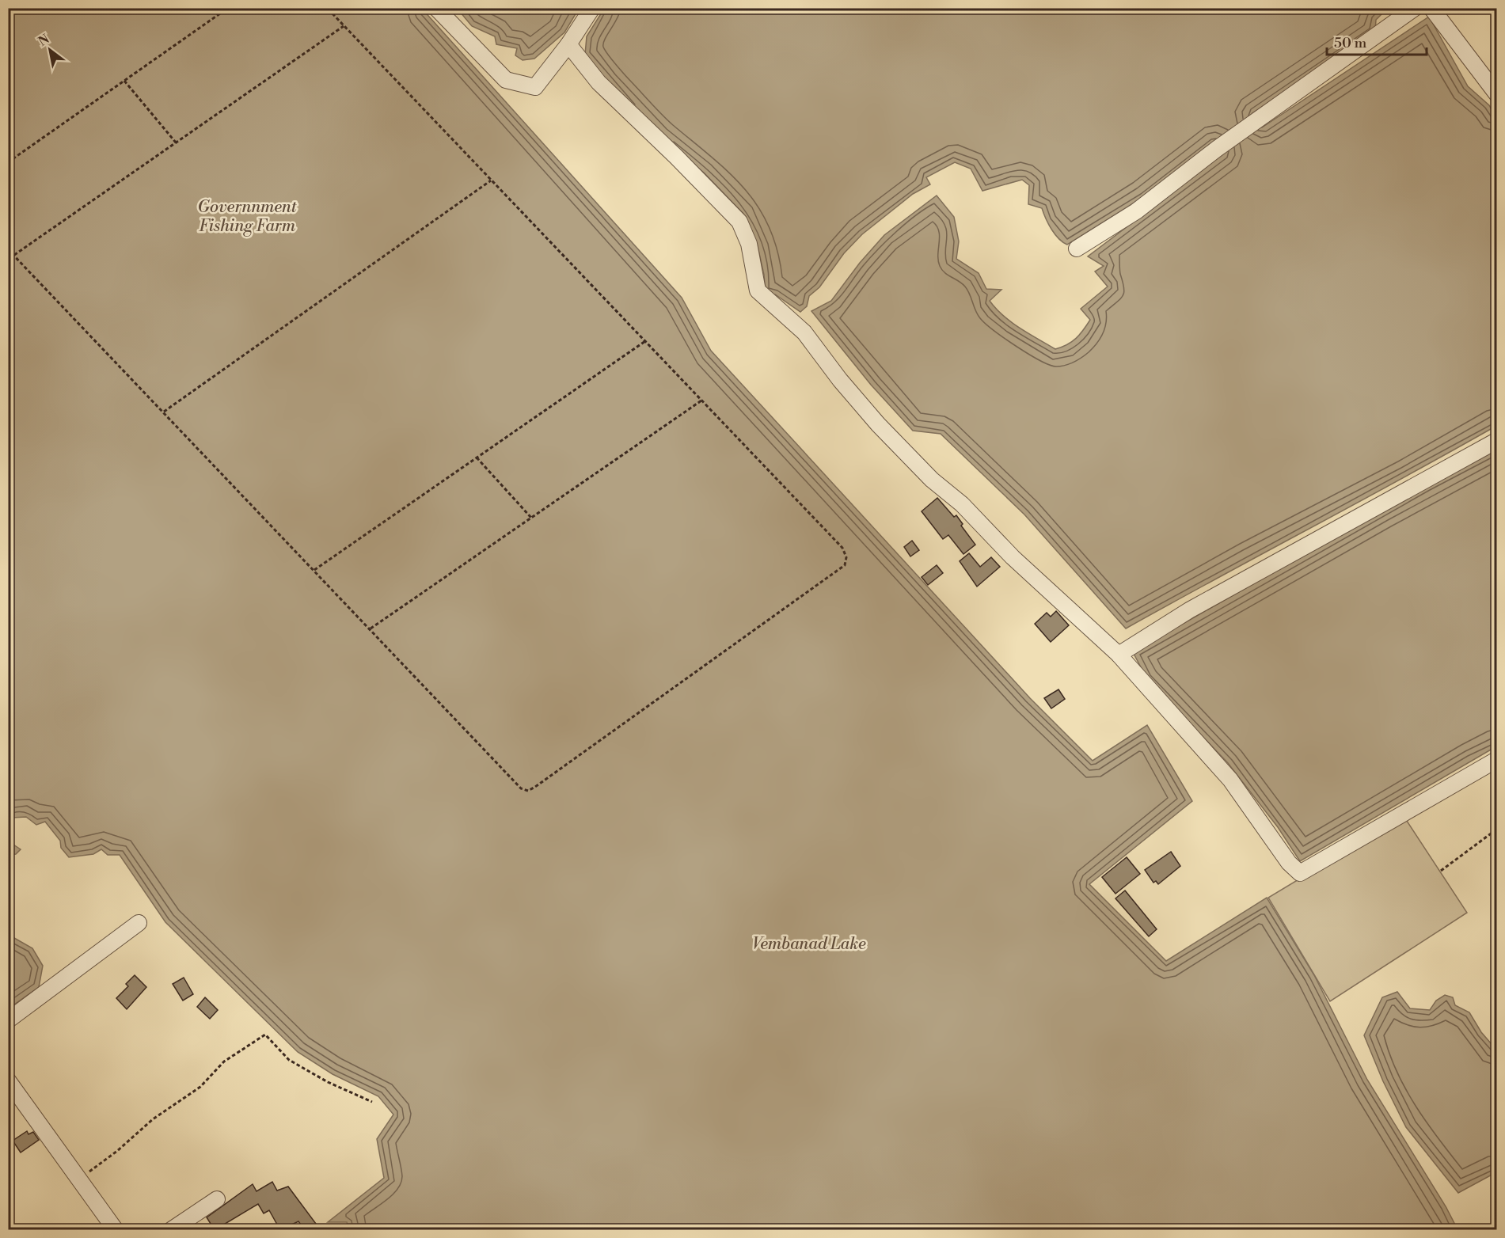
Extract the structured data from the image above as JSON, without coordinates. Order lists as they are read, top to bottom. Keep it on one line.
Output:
{"water":["Governnment Fishing Farm","Vembanad Lake"],"scale_bar":"50 m","north":"top left"}
